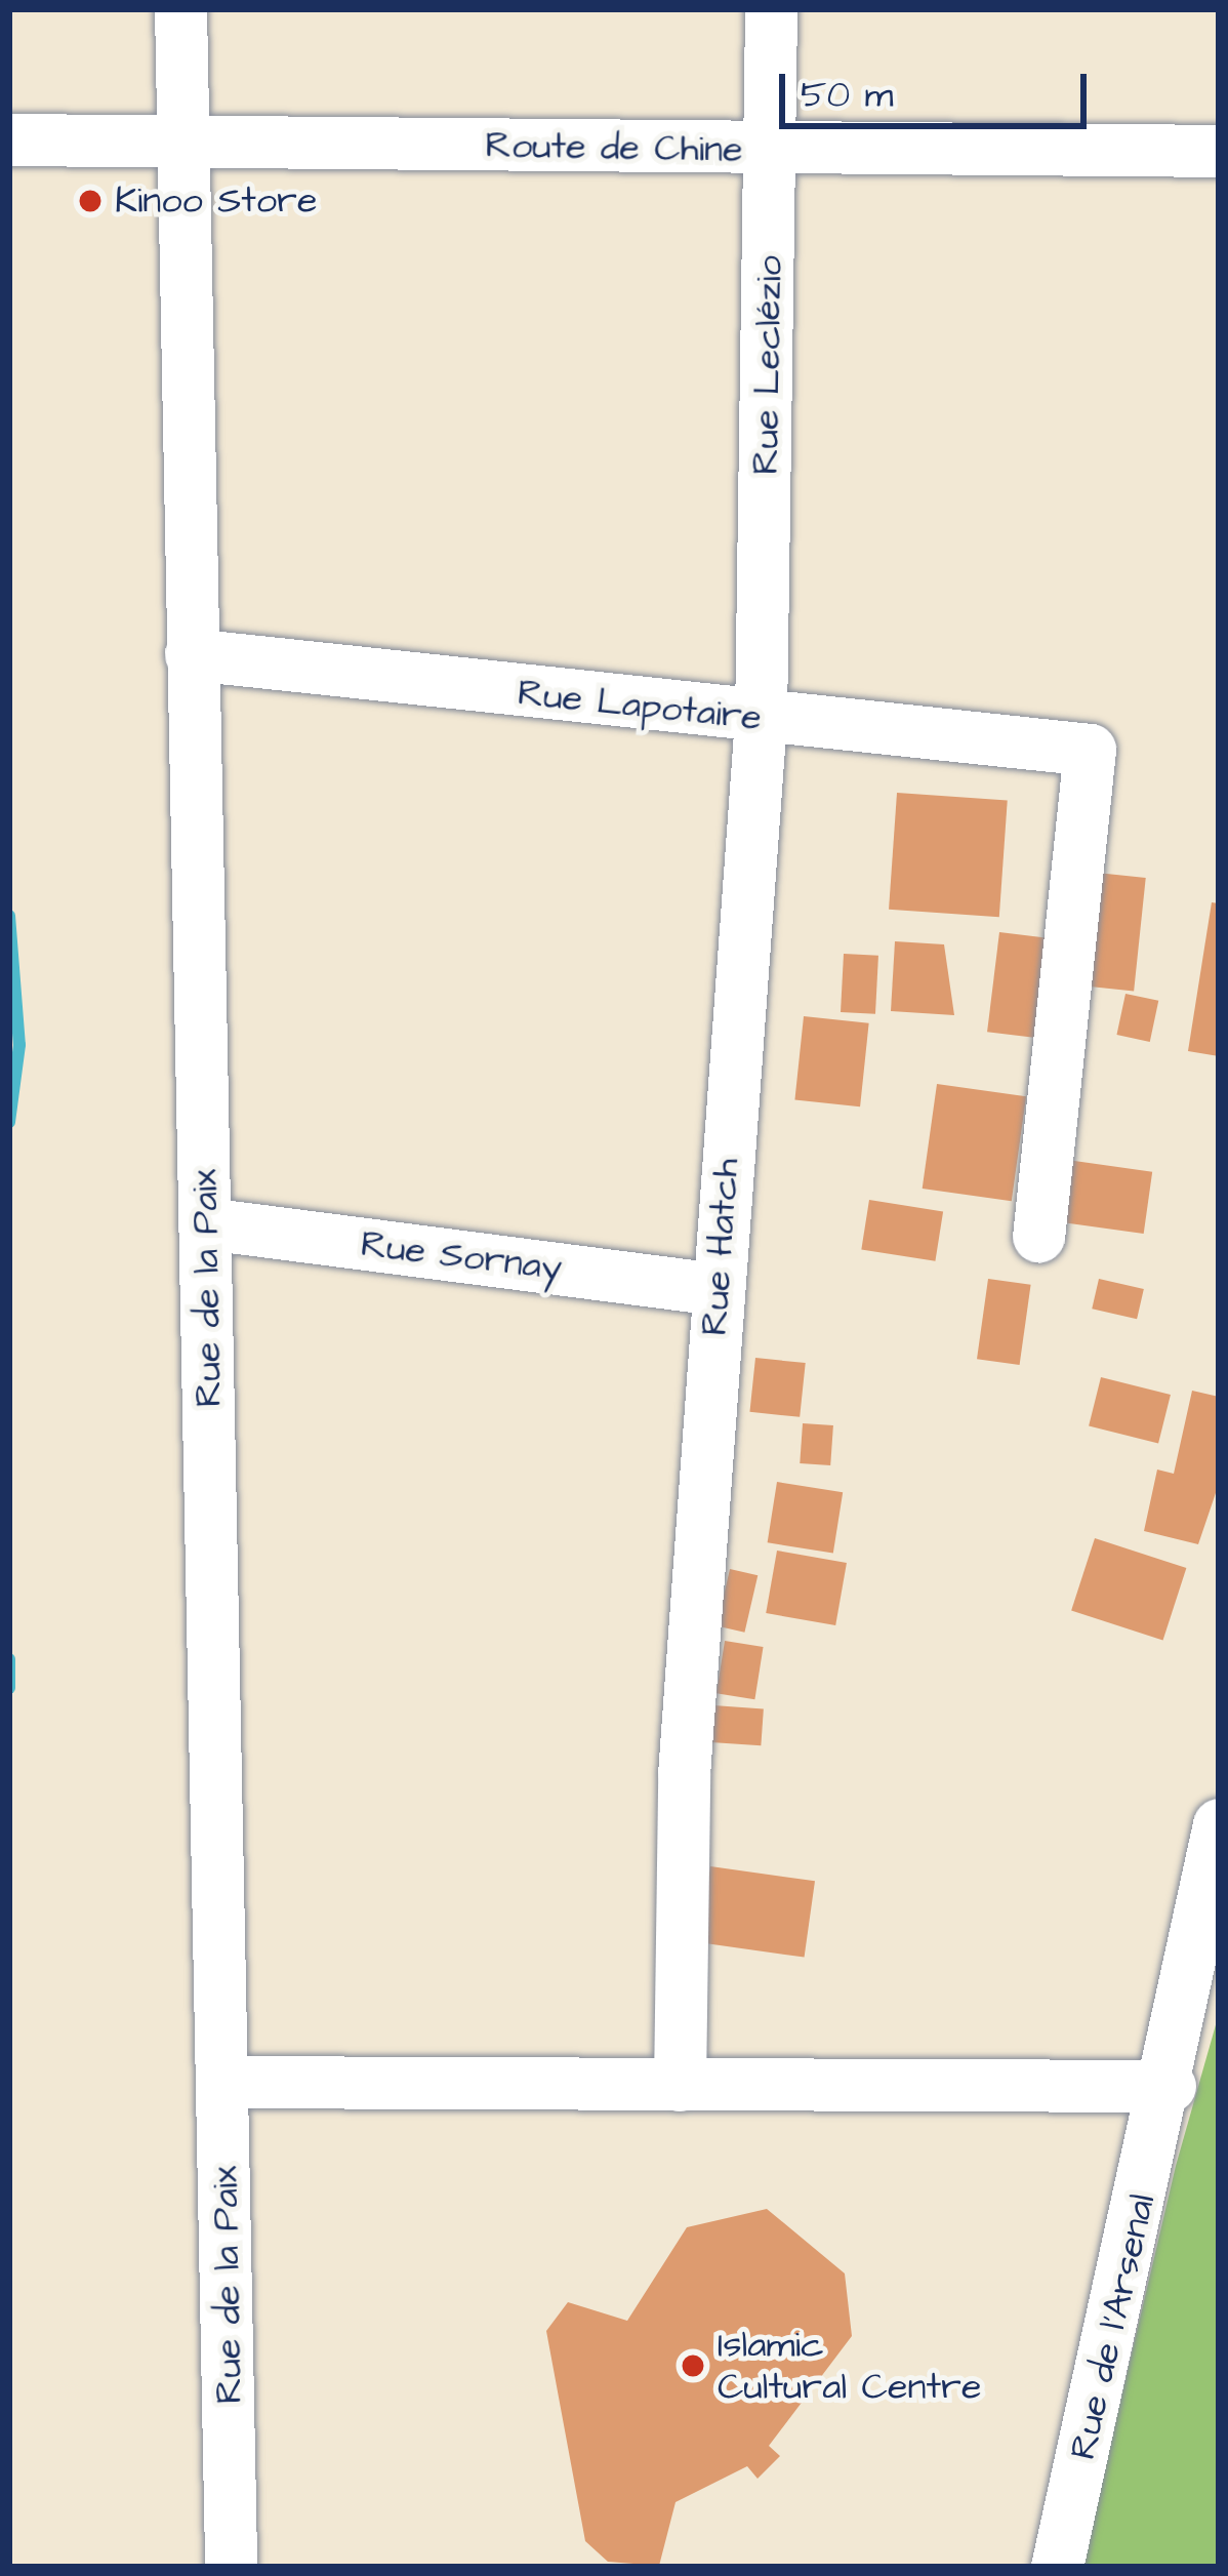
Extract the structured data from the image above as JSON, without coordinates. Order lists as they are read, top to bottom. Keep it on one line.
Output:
{"streets":{"street":["Route de Chine","Rue Leclézio","Rue Lapotaire","Rue Hatch","Rue Sornay","Rue de la Paix","Rue de l'Arsenal"]},"crossings":[["Route de Chine","Rue Leclézio"],["Route de Chine","Rue de la Paix"],["Rue Leclézio","Rue Lapotaire"],["Rue Leclézio","Rue Hatch"],["Rue Lapotaire","Rue Hatch"],["Rue Lapotaire","Rue de la Paix"],["Rue Hatch","Rue Sornay"],["Rue Sornay","Rue de la Paix"]],"places":["Kinoo Store","Islamic Cultural Centre"],"scale_bar":"50 m"}
